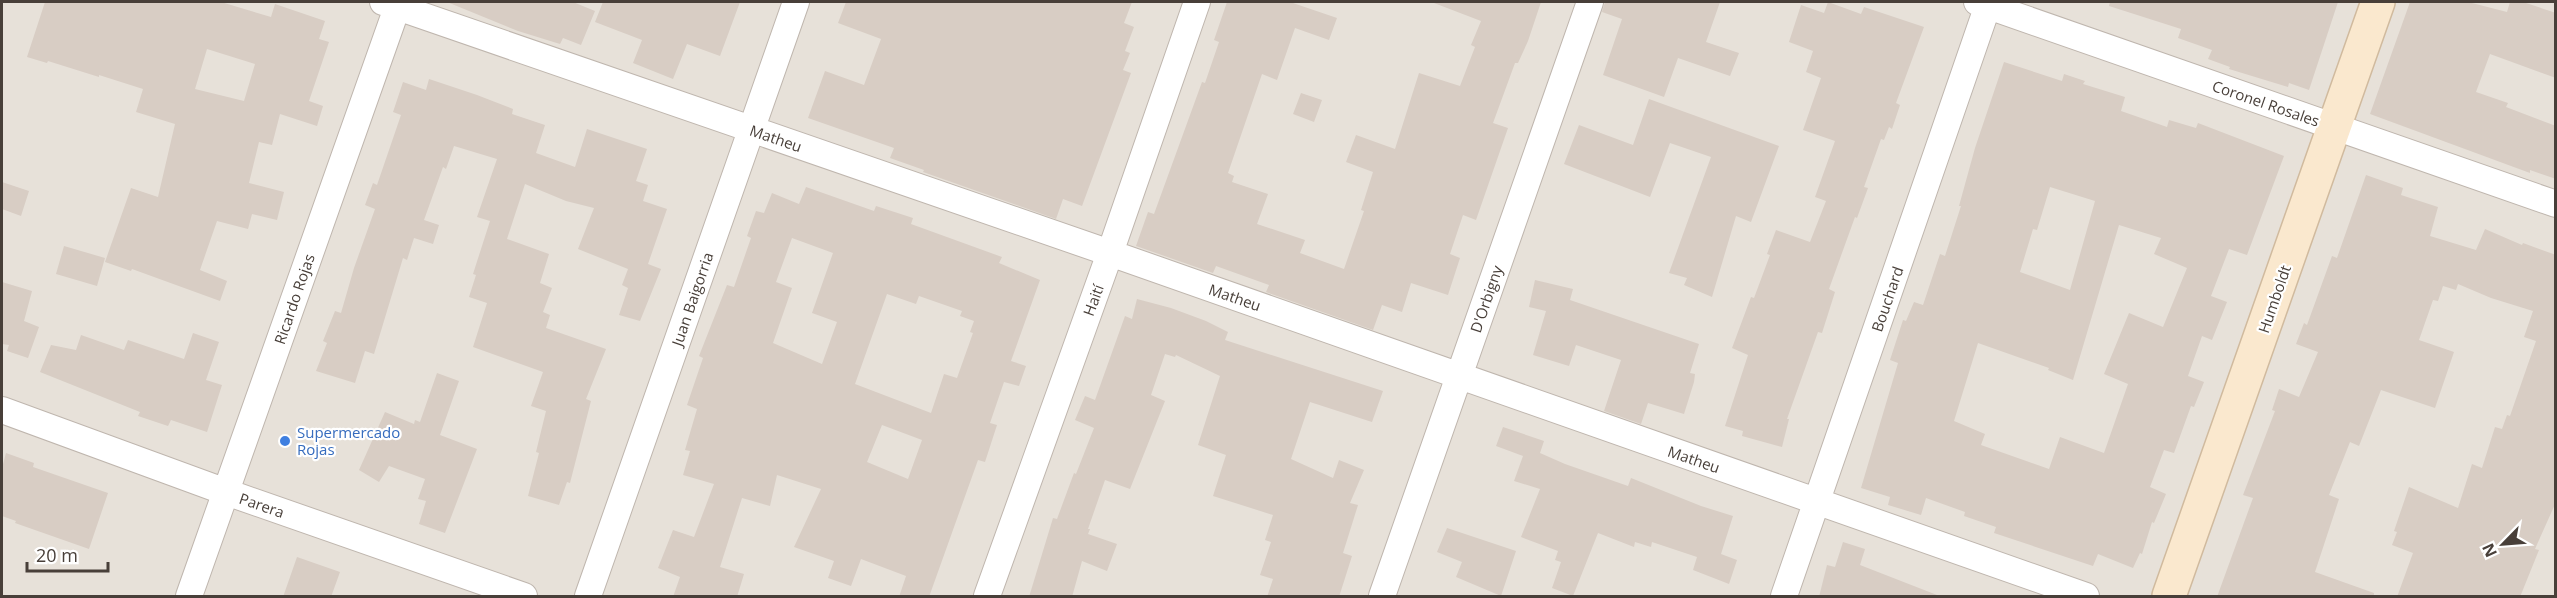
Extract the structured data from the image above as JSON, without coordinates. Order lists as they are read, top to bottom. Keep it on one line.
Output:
{"streets":{"main road":["Humboldt"],"street":["Coronel Rosales","Matheu","Ricardo Rojas","Juan Baigorria","D'Orbigny","Bouchard","Haití","Parera"]},"crossings":[["Coronel Rosales","Bouchard"],["Coronel Rosales","Humboldt"],["Matheu","Ricardo Rojas"],["Matheu","Juan Baigorria"],["Matheu","D'Orbigny"],["Matheu","Bouchard"],["Matheu","Haití"],["Ricardo Rojas","Parera"]],"places":["Supermercado Rojas"],"scale_bar":"20 m","north":"bottom left"}
